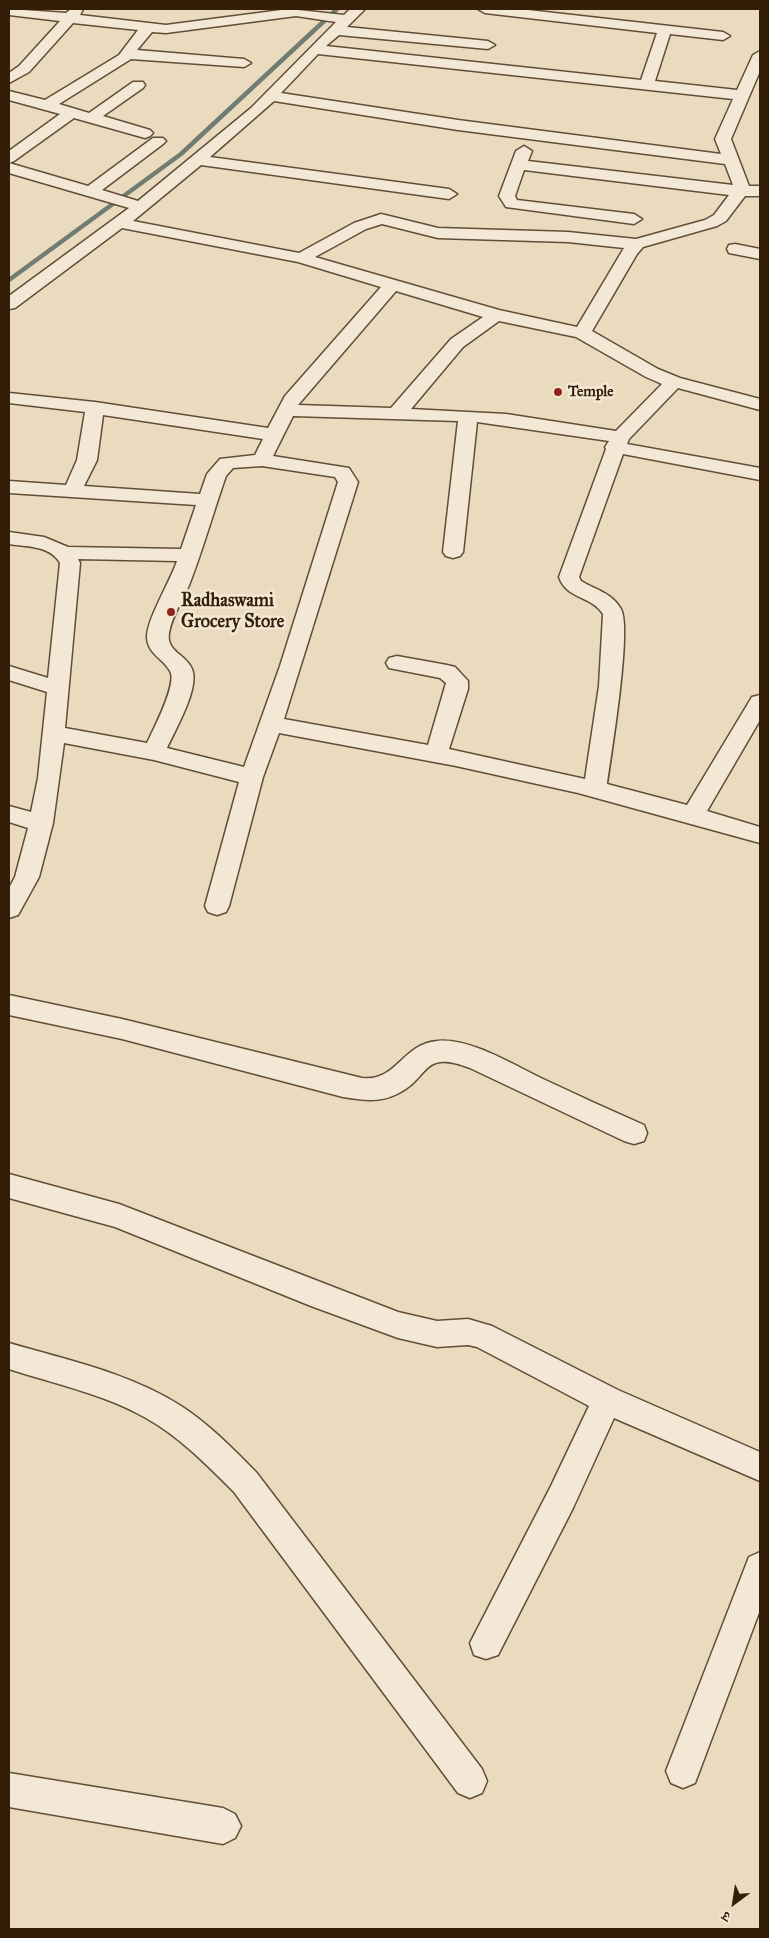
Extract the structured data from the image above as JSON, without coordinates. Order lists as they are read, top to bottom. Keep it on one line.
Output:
{"places":["Temple","Radhaswami Grocery Store"],"north":"bottom left"}
